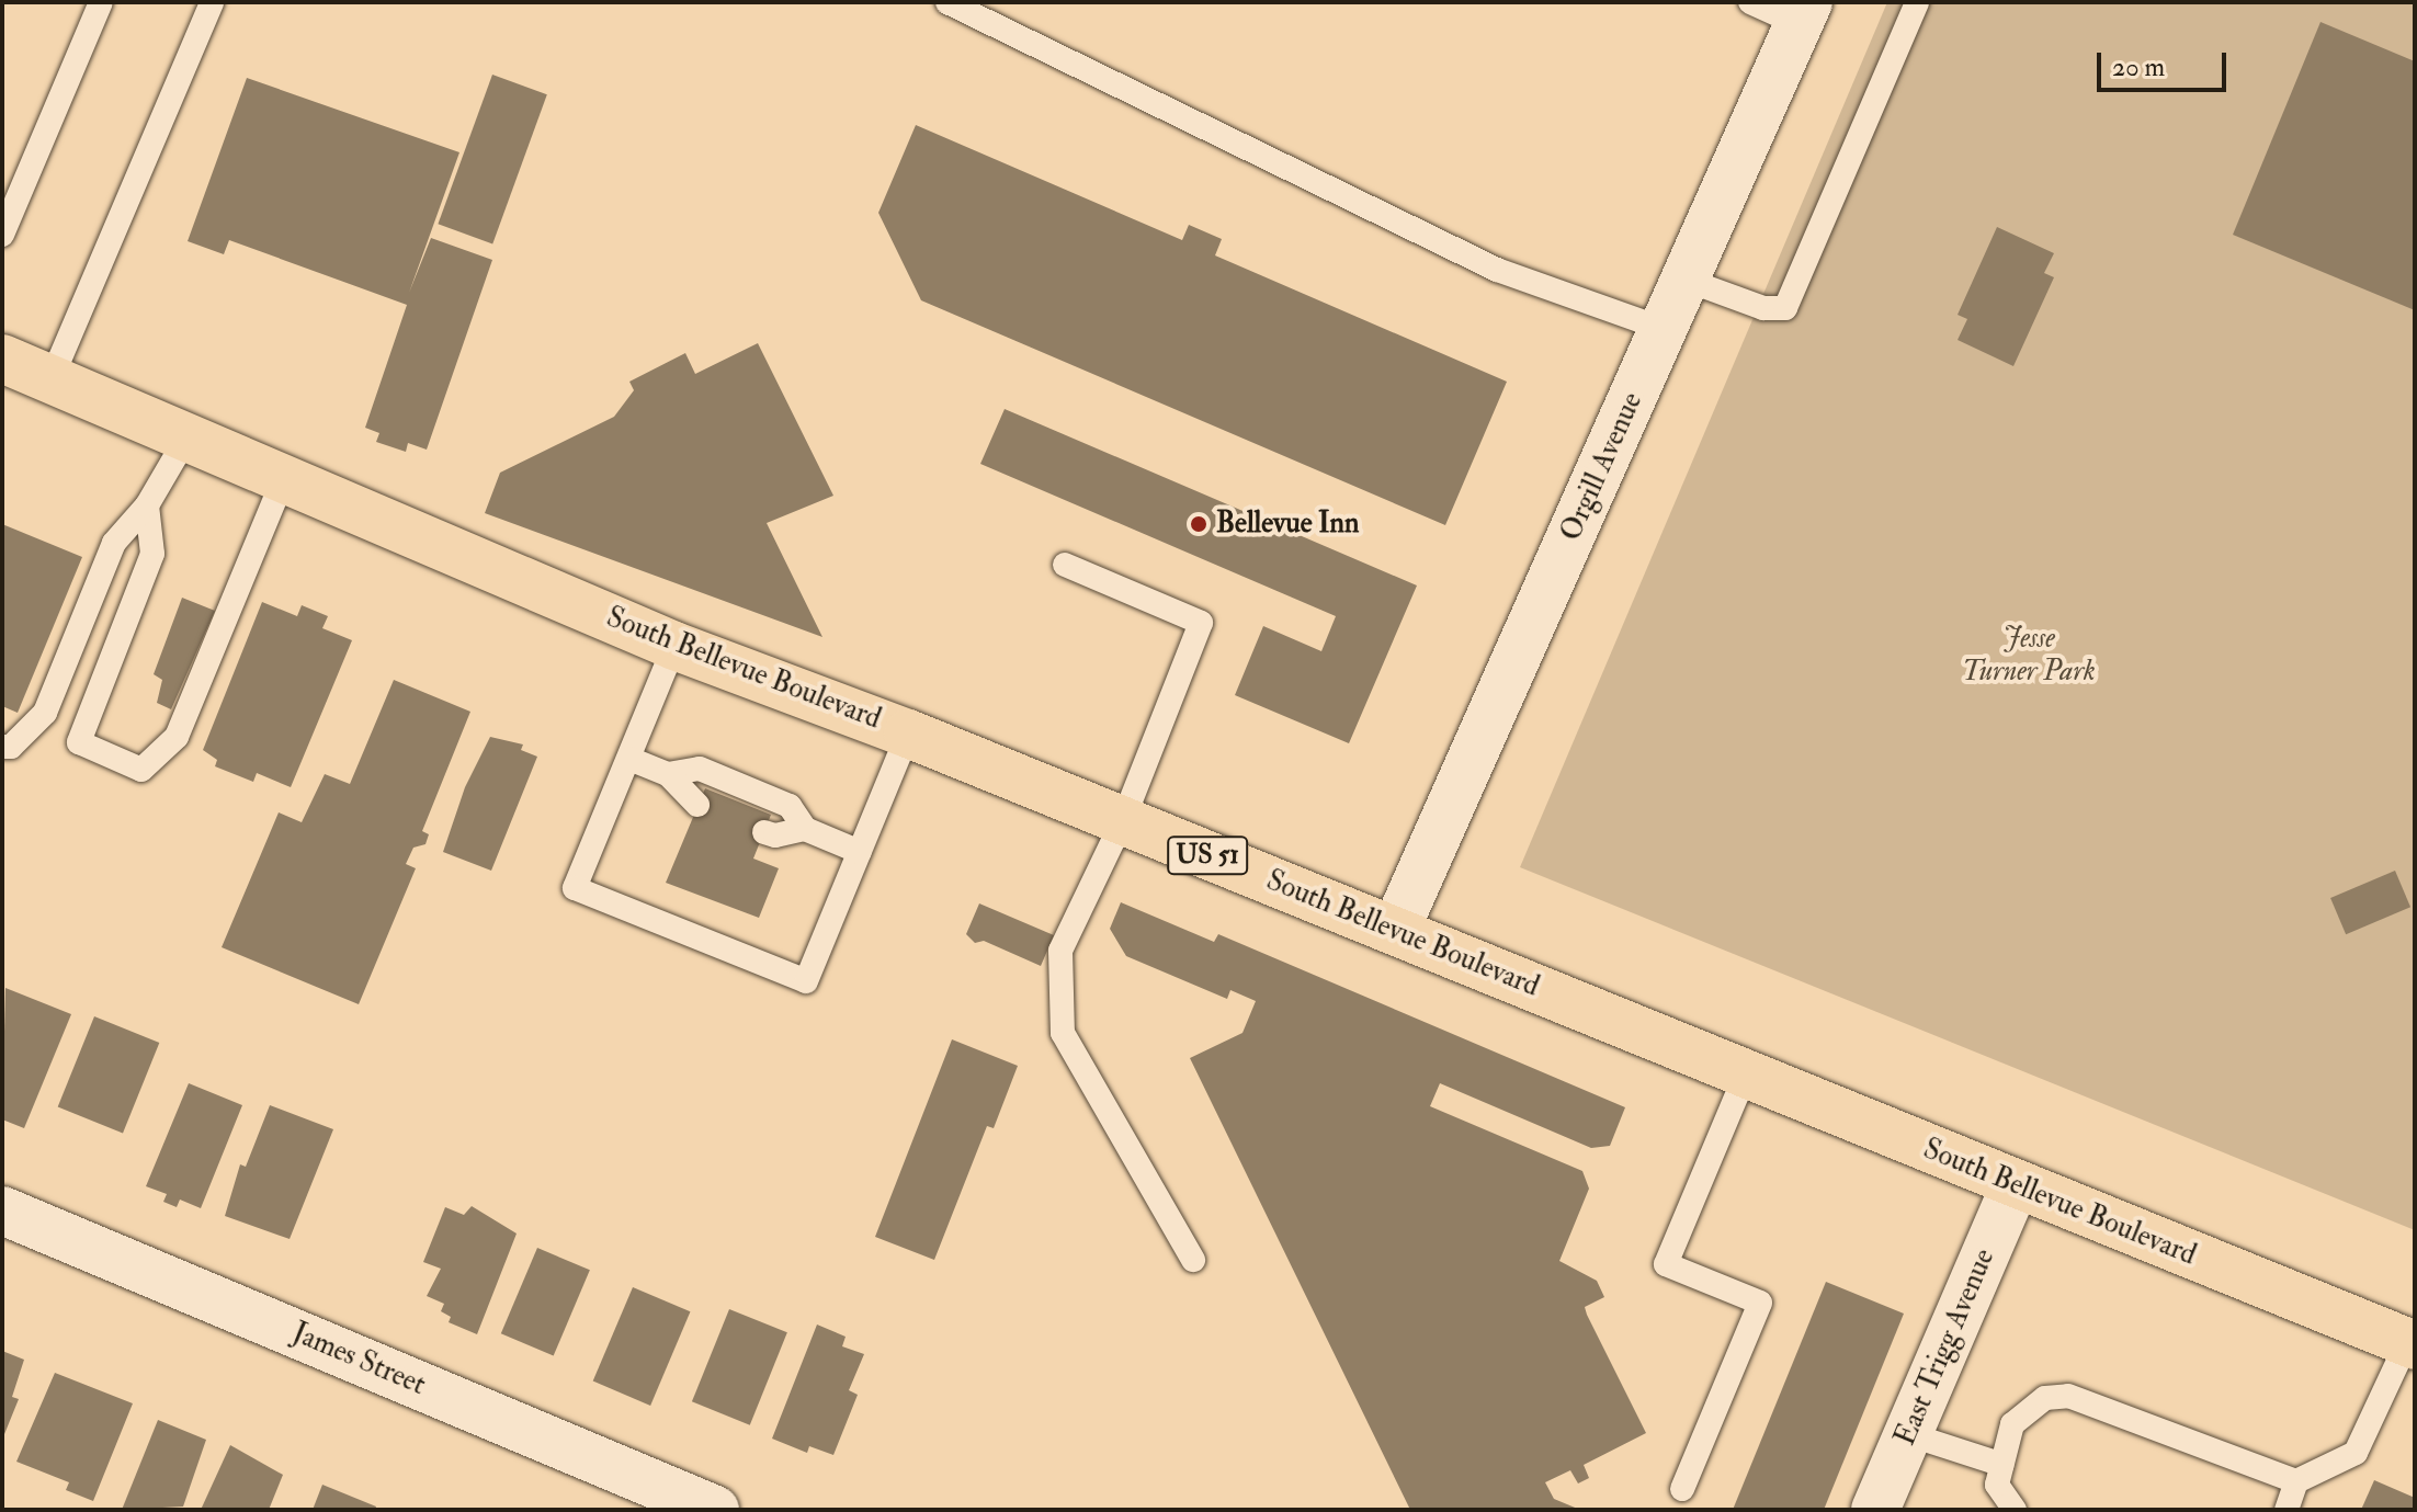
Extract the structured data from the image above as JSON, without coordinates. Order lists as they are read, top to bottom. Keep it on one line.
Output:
{"streets":{"main road":["South Bellevue Boulevard","US 51"],"street":["Orgill Avenue","East Trigg Avenue","James Street"]},"crossings":[["Orgill Avenue","South Bellevue Boulevard"],["South Bellevue Boulevard","East Trigg Avenue"]],"parks":["Jesse Turner Park"],"places":["Bellevue Inn"],"scale_bar":"20 m"}
